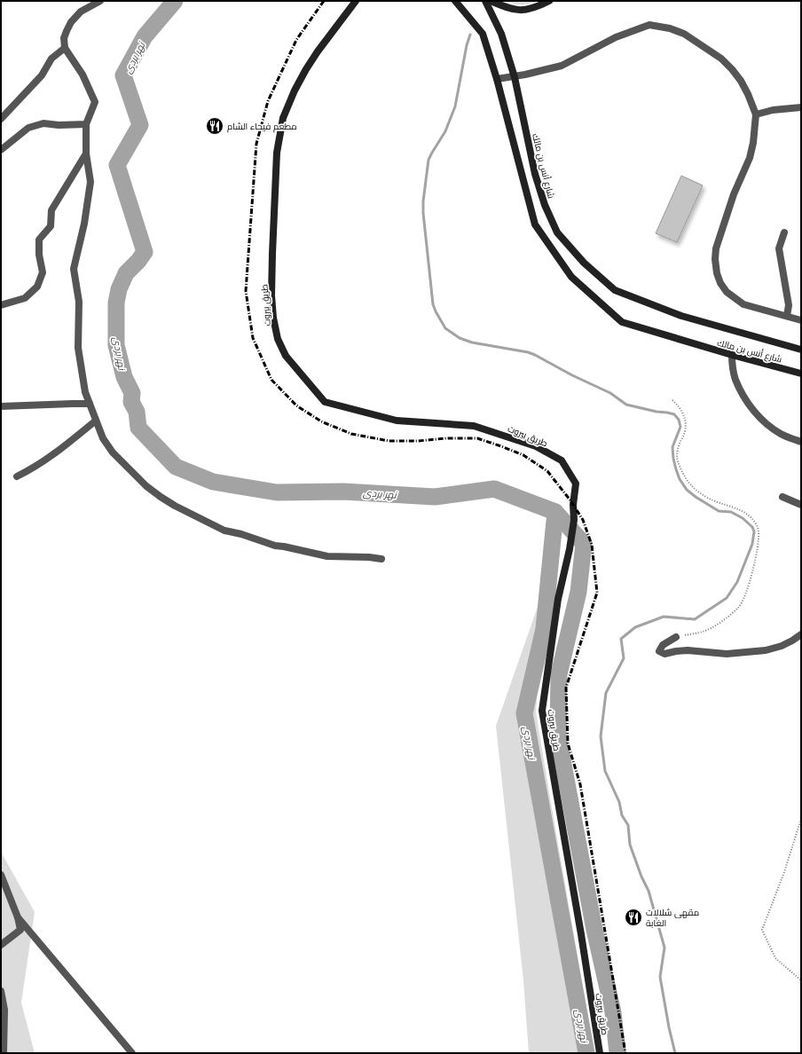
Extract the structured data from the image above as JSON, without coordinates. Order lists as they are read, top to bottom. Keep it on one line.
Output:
{"streets":{"street":["شارع أنس بن مالك","طريق بيروت"]},"water":["نهر بردى"],"places":{"restaurant":["مطعم فيحاء الشام","مقهى شلالات الغابة"]}}
